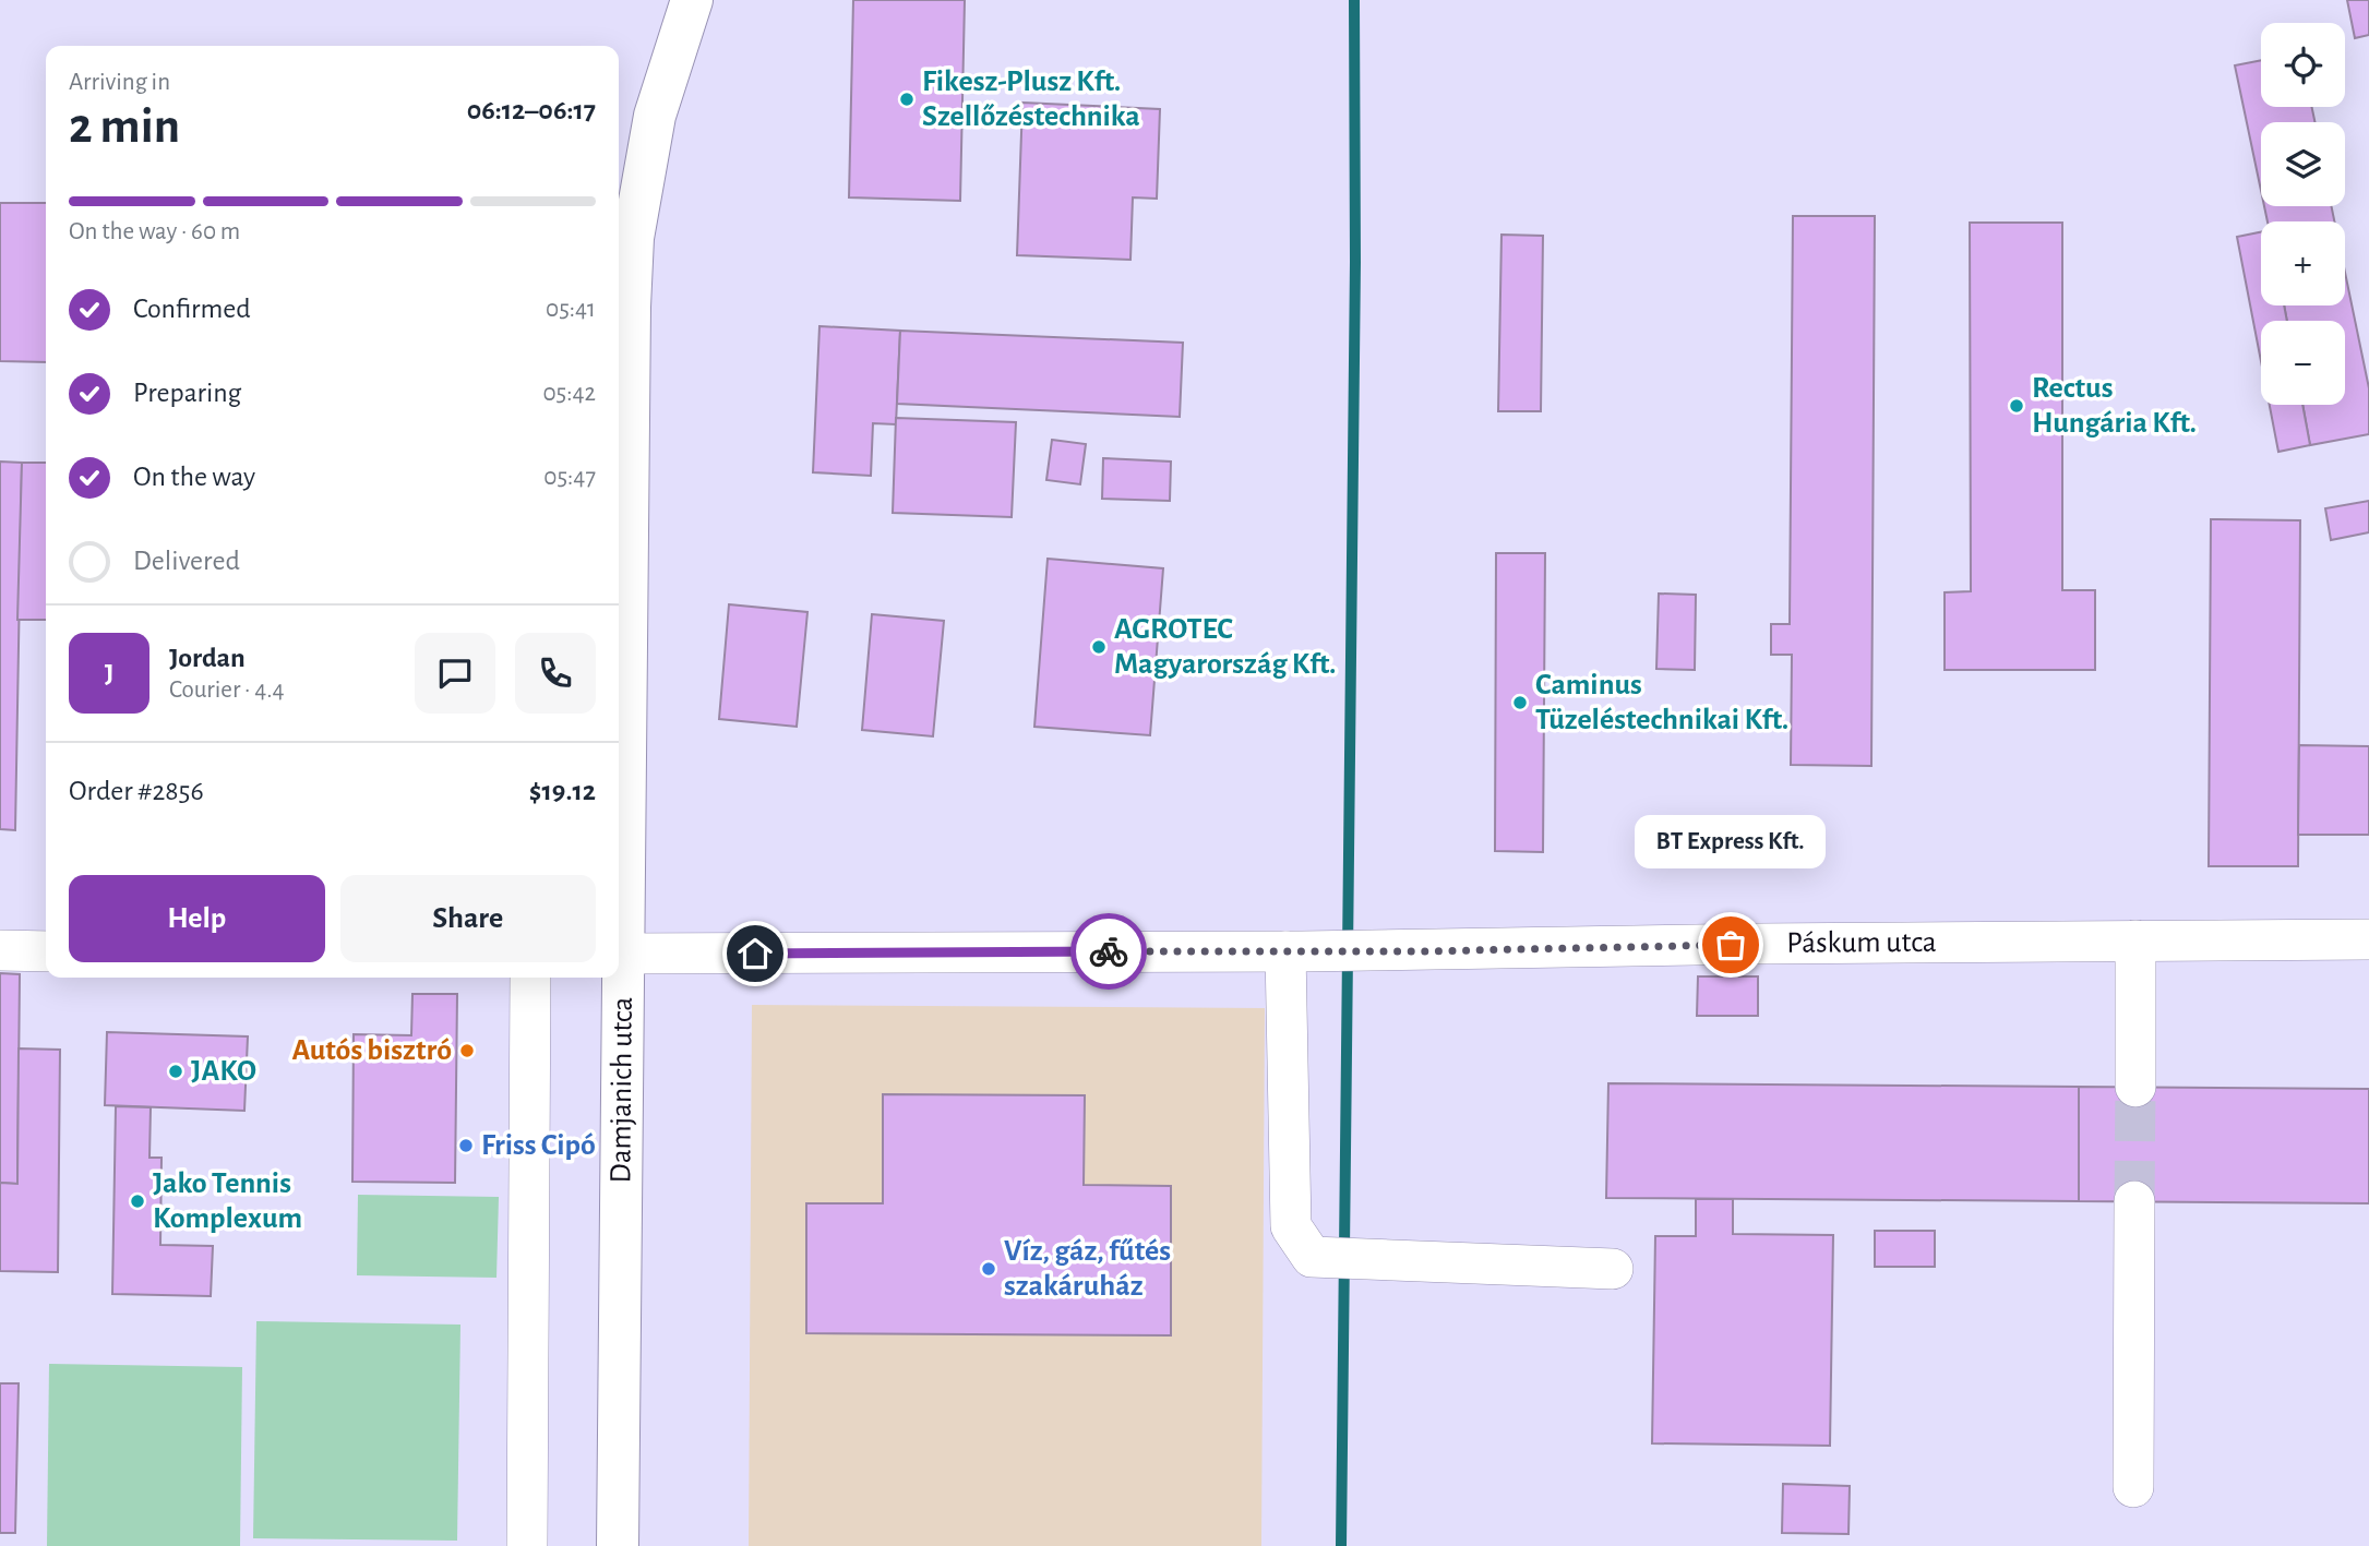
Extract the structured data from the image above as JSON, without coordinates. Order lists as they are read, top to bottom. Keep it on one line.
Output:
{"streets":{"main road":["Damjanich utca"],"street":["Páskum utca"]},"places":["Fikesz-Plusz Kft. Szellőzéstechnika","Rectus Hungária Kft.","AGROTEC Magyarország Kft.","Caminus Tüzeléstechnikai Kft.","BT Express Kft.","Autós bisztró","JAKO","Friss Cipó","Jako Tennis Komplexum","Víz, gáz, fűtés szakáruház"],"page":{"map_buttons":["+","−"],"heading":["2 min","Arriving in","06:12–06:17"],"panel":["Jordan","Courier · 4.4","Order #2856","$19.12"],"bar":"On the way · 60 m","list":[["Confirmed","05:41"],["Preparing","05:42"],["On the way","05:47"],"Delivered"],"round":"J","bubble":"BT Express Kft.","buttons":["Help","Share"]}}
